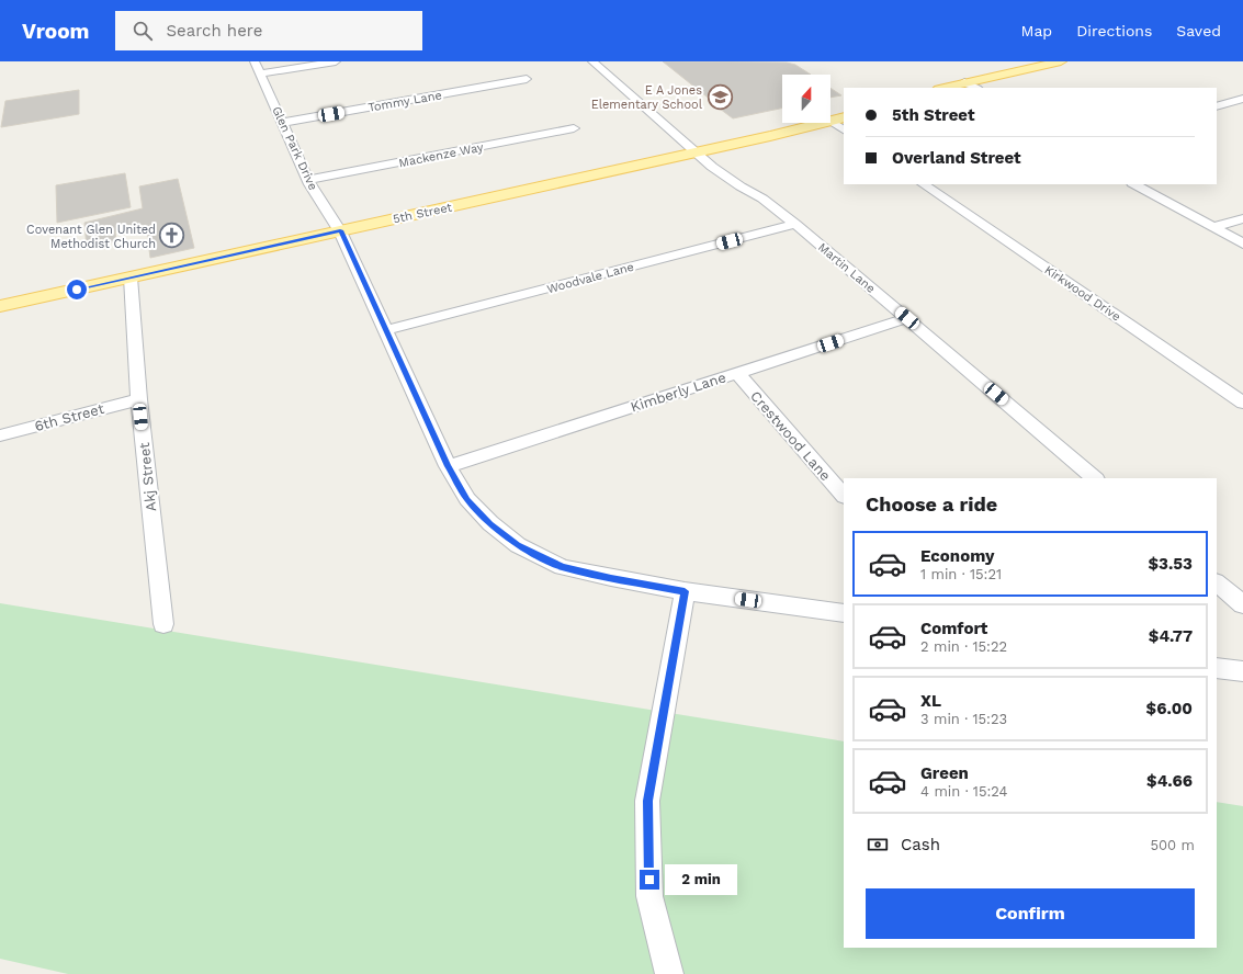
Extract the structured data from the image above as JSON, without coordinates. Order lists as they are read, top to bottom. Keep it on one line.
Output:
{"streets":{"main road":["5th Street"],"street":["Tommy Lane","Glen Park Drive","Mackenze Way","Martin Lane","Woodvale Lane","Kirkwood Drive","Kimberly Lane","6th Street","Crestwood Lane","Akj Street"]},"crossings":[["Tommy Lane","Glen Park Drive"],["Glen Park Drive","Mackenze Way"],["Glen Park Drive","5th Street"],["Glen Park Drive","Woodvale Lane"],["Glen Park Drive","Kimberly Lane"],["5th Street","Martin Lane"],["5th Street","Akj Street"],["Martin Lane","Woodvale Lane"],["Martin Lane","Kimberly Lane"],["Kimberly Lane","Crestwood Lane"],["6th Street","Akj Street"]],"places":{"school or university":["E A Jones Elementary School"],"church":["Covenant Glen United Methodist Church"]},"north":"top","page":{"header":"Vroom","search":"Search here","nav":["Map","Directions","Saved"],"banner":["5th Street","Overland Street"],"heading":"Choose a ride","list":[{"name":"Economy","note":"1 min · 15:21","value":"$3.53"},{"name":"Comfort","note":"2 min · 15:22","value":"$4.77"},{"name":"XL","note":"3 min · 15:23","value":"$6.00"},{"name":"Green","note":"4 min · 15:24","value":"$4.66"}],"pay":["Cash","500 m"],"bubble":"2 min","buttons":"Confirm"}}
